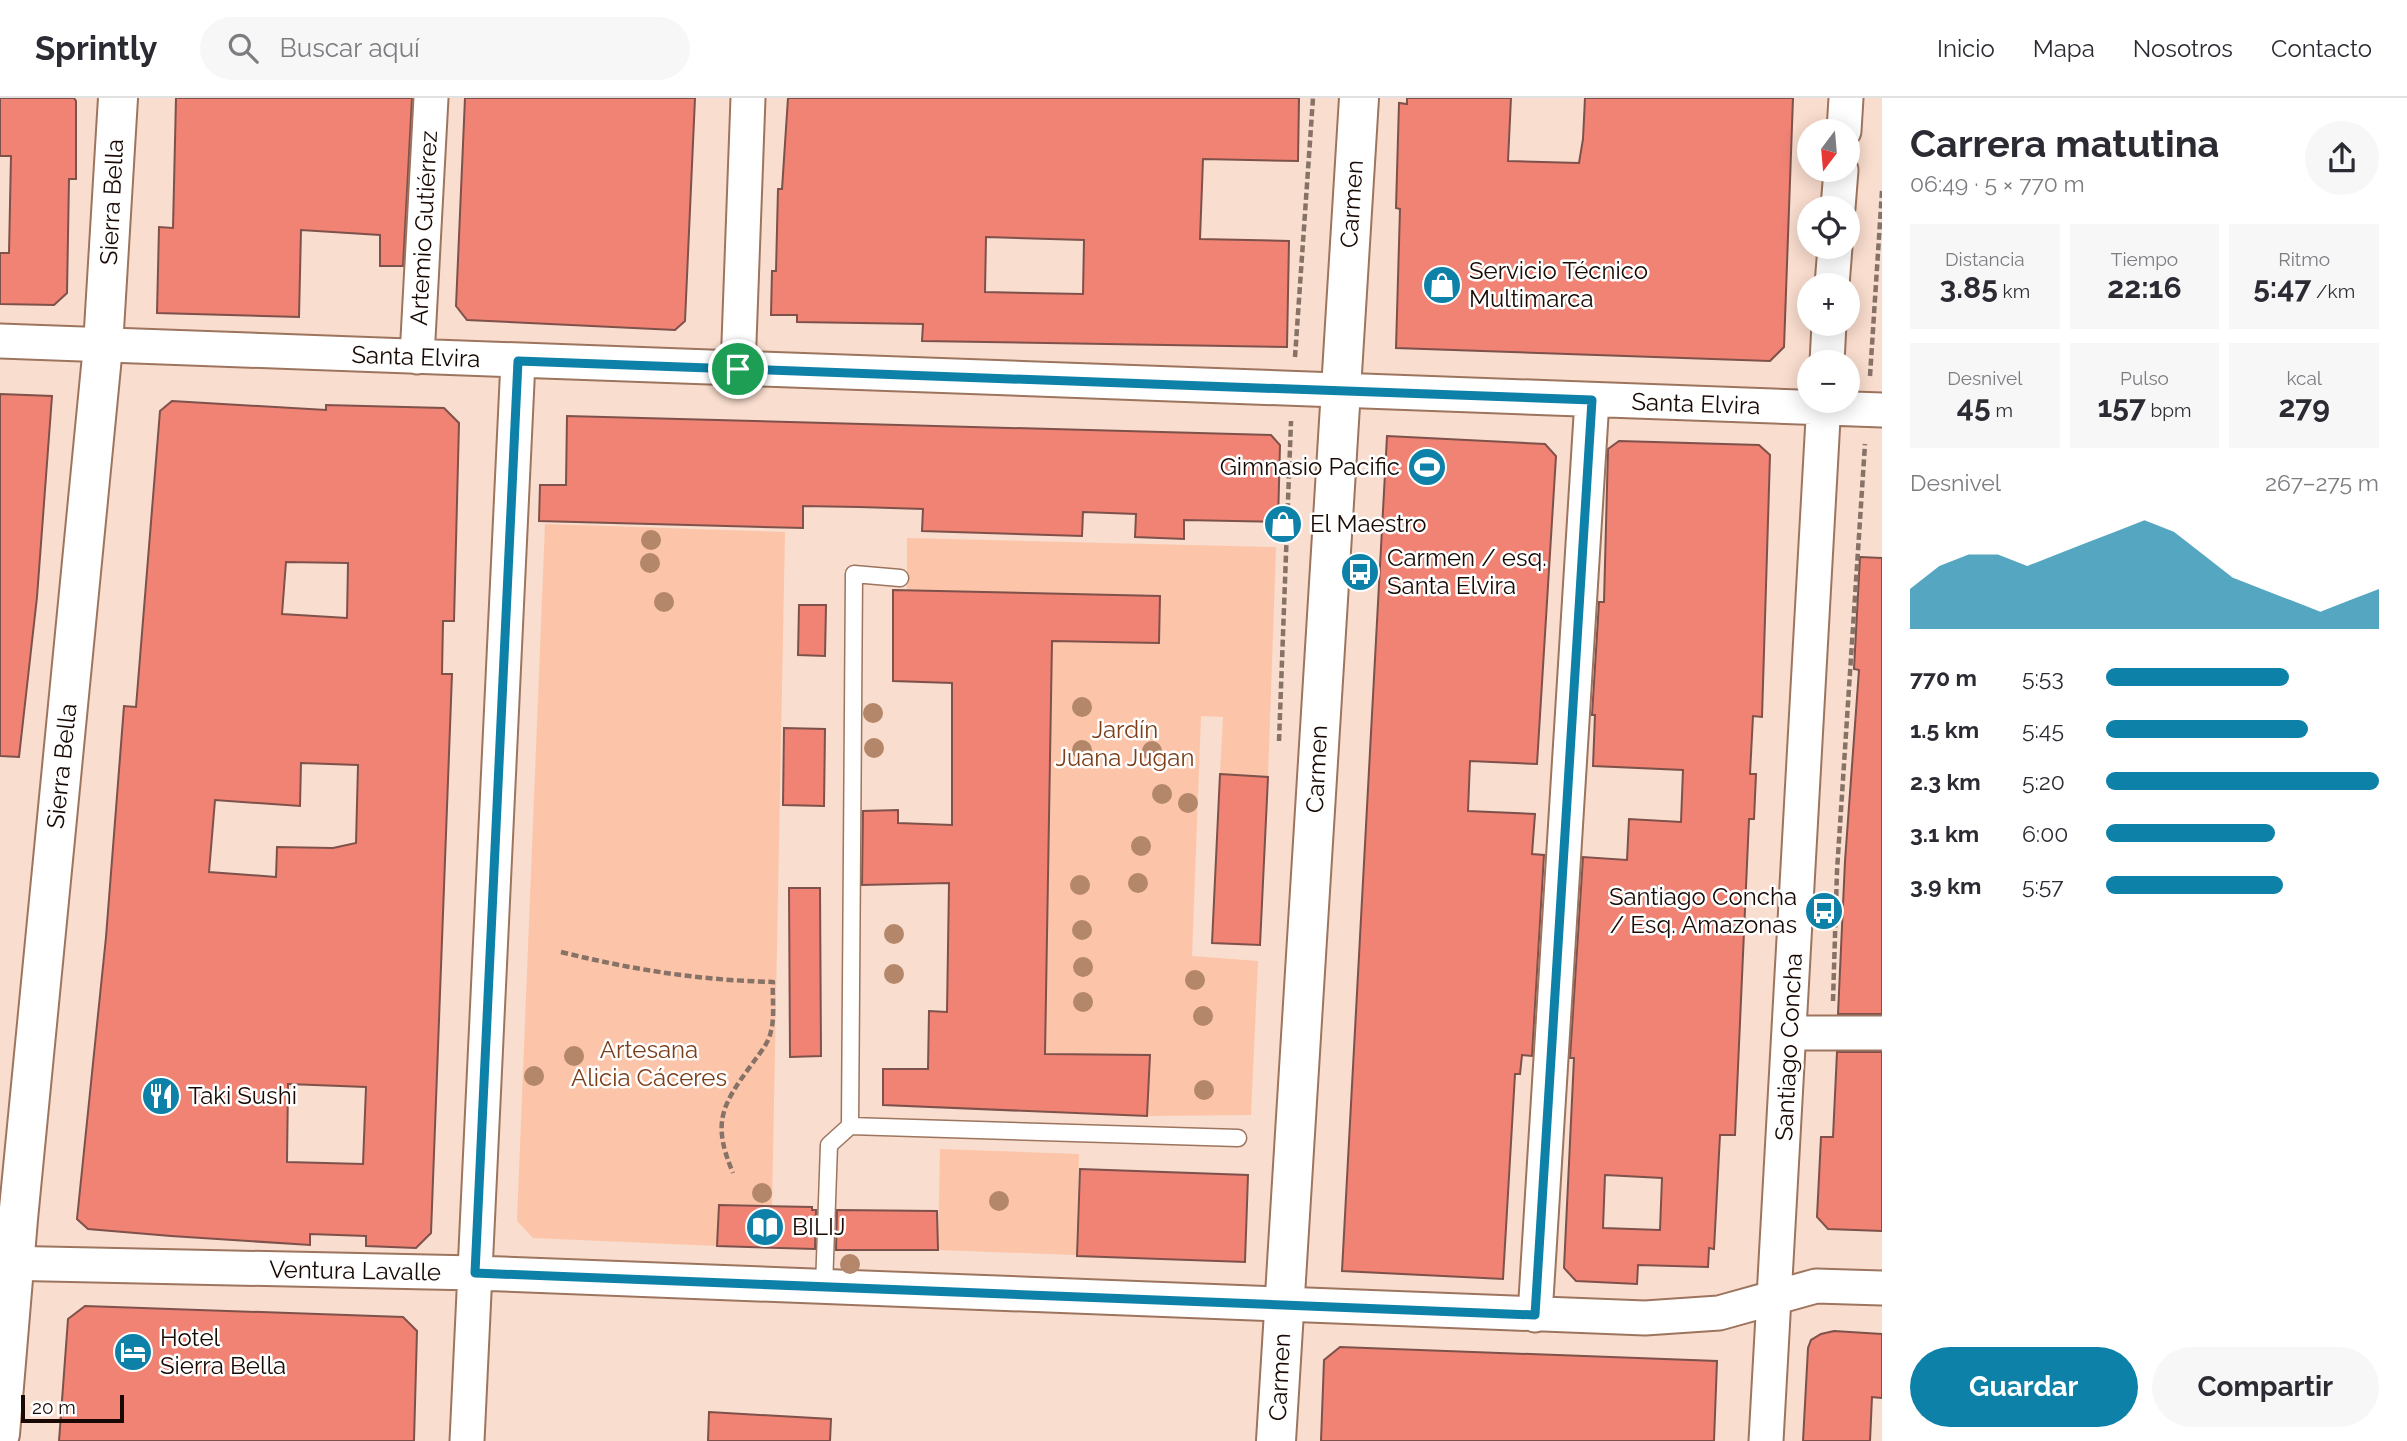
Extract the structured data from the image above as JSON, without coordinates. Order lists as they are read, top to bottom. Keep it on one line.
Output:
{"streets":{"main road":["Sierra Bella","Carmen"],"street":["Artemio Gutiérrez","Santa Elvira","Santiago Concha","Ventura Lavalle"]},"crossings":[["Sierra Bella","Santa Elvira"],["Sierra Bella","Ventura Lavalle"],["Carmen","Santa Elvira"],["Carmen","Ventura Lavalle"],["Artemio Gutiérrez","Santa Elvira"],["Santiago Concha","Ventura Lavalle"]],"parks":["Jardín Juana Jugan","Artesana Alicia Cáceres"],"places":{"shop":["Servicio Técnico Multimarca","El Maestro"],"sports":["Gimnasio Pacific"],"bus stop":["Carmen / esq. Santa Elvira","Santiago Concha / Esq. Amazonas"],"restaurant":["Taki Sushi"],"library":["BILIJ"],"hotel":["Hotel Sierra Bella"]},"scale_bar":"20 m","north":"bottom","page":{"header":"Sprintly","search":"Buscar aquí","nav":["Inicio","Mapa","Nosotros","Contacto"],"heading":["Carrera matutina","06:49 · 5 × 770 m"],"map_buttons":["+","−"],"stats":[["Distancia","3.85 km"],["Tiempo","22:16"],["Ritmo","5:47 /km"],["Desnivel","45 m"],["Pulso","157 bpm"],["kcal","279"]],"chart":["Desnivel","267–275 m"],"list":[{"name":"770 m","note":"5:53"},{"name":"1.5 km","note":"5:45"},{"name":"2.3 km","note":"5:20"},{"name":"3.1 km","note":"6:00"},{"name":"3.9 km","note":"5:57"}],"buttons":["Guardar","Compartir"],"scale":"20 m"}}
